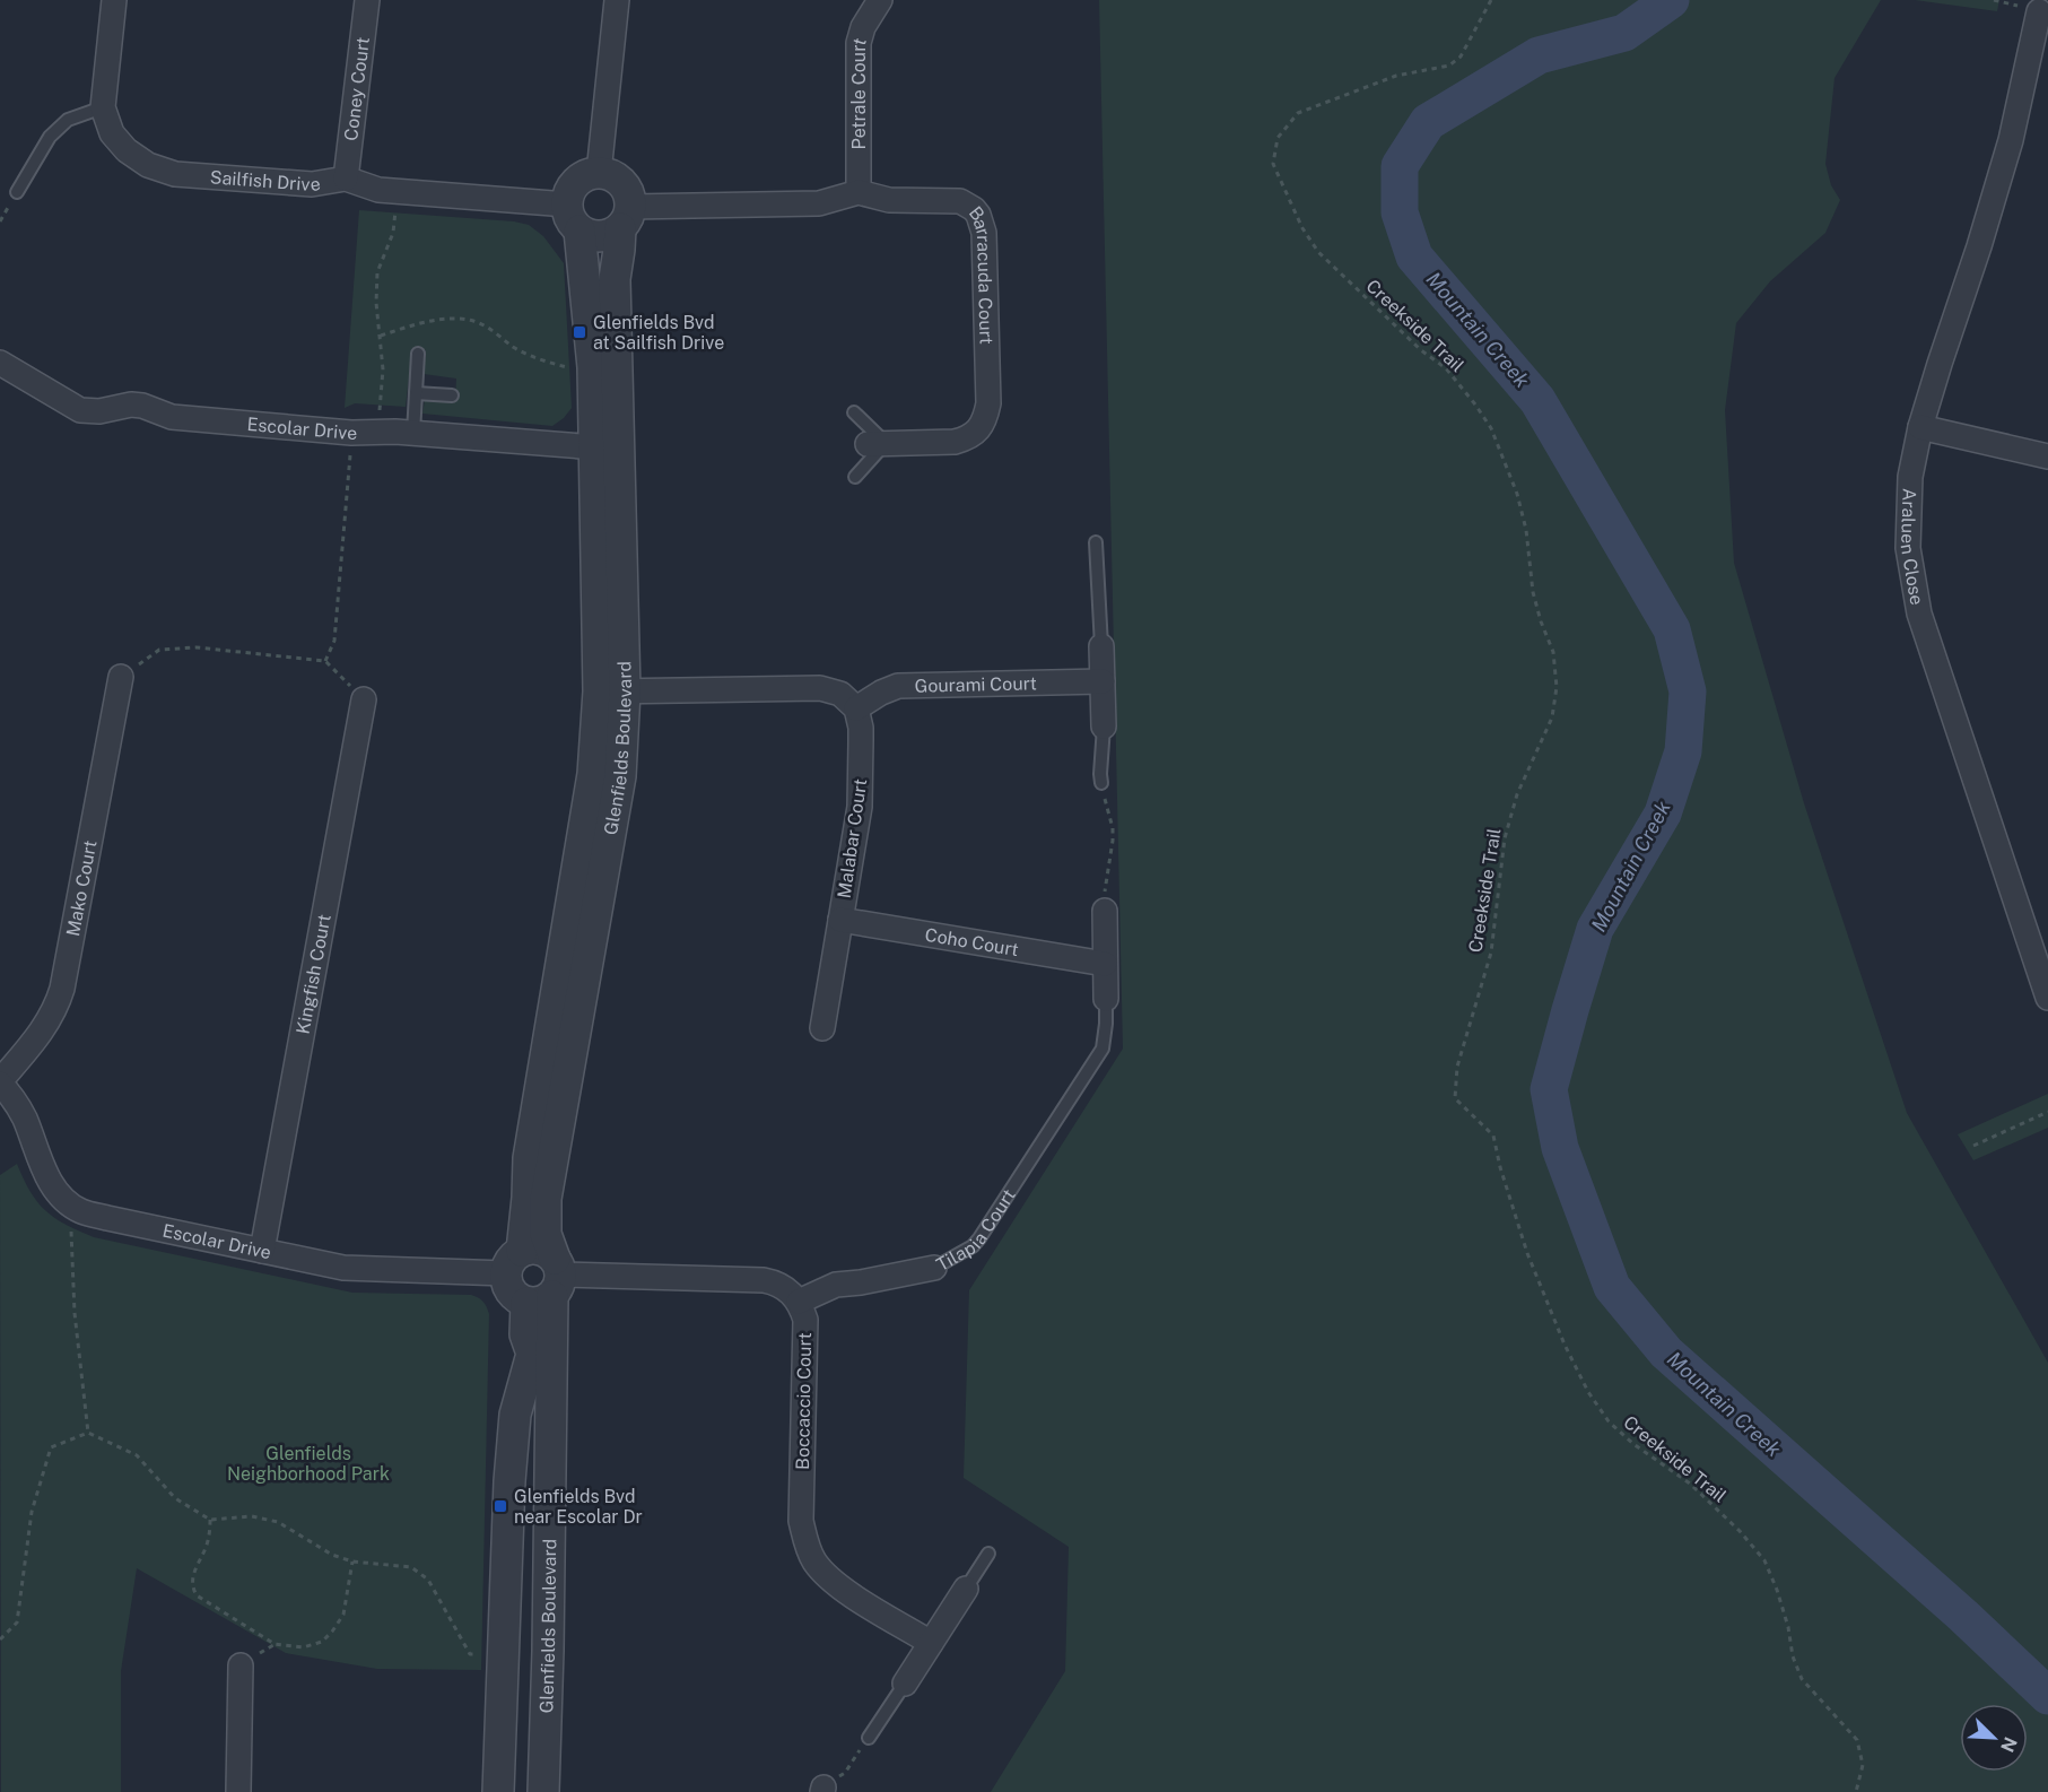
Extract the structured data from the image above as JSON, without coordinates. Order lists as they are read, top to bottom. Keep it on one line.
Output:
{"streets":{"street":["Coney Court","Petrale Court","Sailfish Drive","Barracuda Court","Escolar Drive","Araluen Close","Gourami Court","Glenfields Boulevard","Malabar Court","Mako Court","Coho Court","Kingfish Court","Tilapia Court","Boccaccio Court"],"path":["Creekside Trail"]},"crossings":[["Coney Court","Sailfish Drive"],["Petrale Court","Barracuda Court"],["Sailfish Drive","Barracuda Court"],["Sailfish Drive","Glenfields Boulevard"],["Barracuda Court","Glenfields Boulevard"],["Escolar Drive","Glenfields Boulevard"],["Escolar Drive","Mako Court"],["Escolar Drive","Kingfish Court"],["Gourami Court","Malabar Court"],["Malabar Court","Coho Court"],["Tilapia Court","Boccaccio Court"]],"water":["Mountain Creek"],"parks":["Glenfields Neighborhood Park"],"places":{"transit":["Glenfields Bvd at Sailfish Drive","Glenfields Bvd near Escolar Dr"]},"north":"bottom right"}
